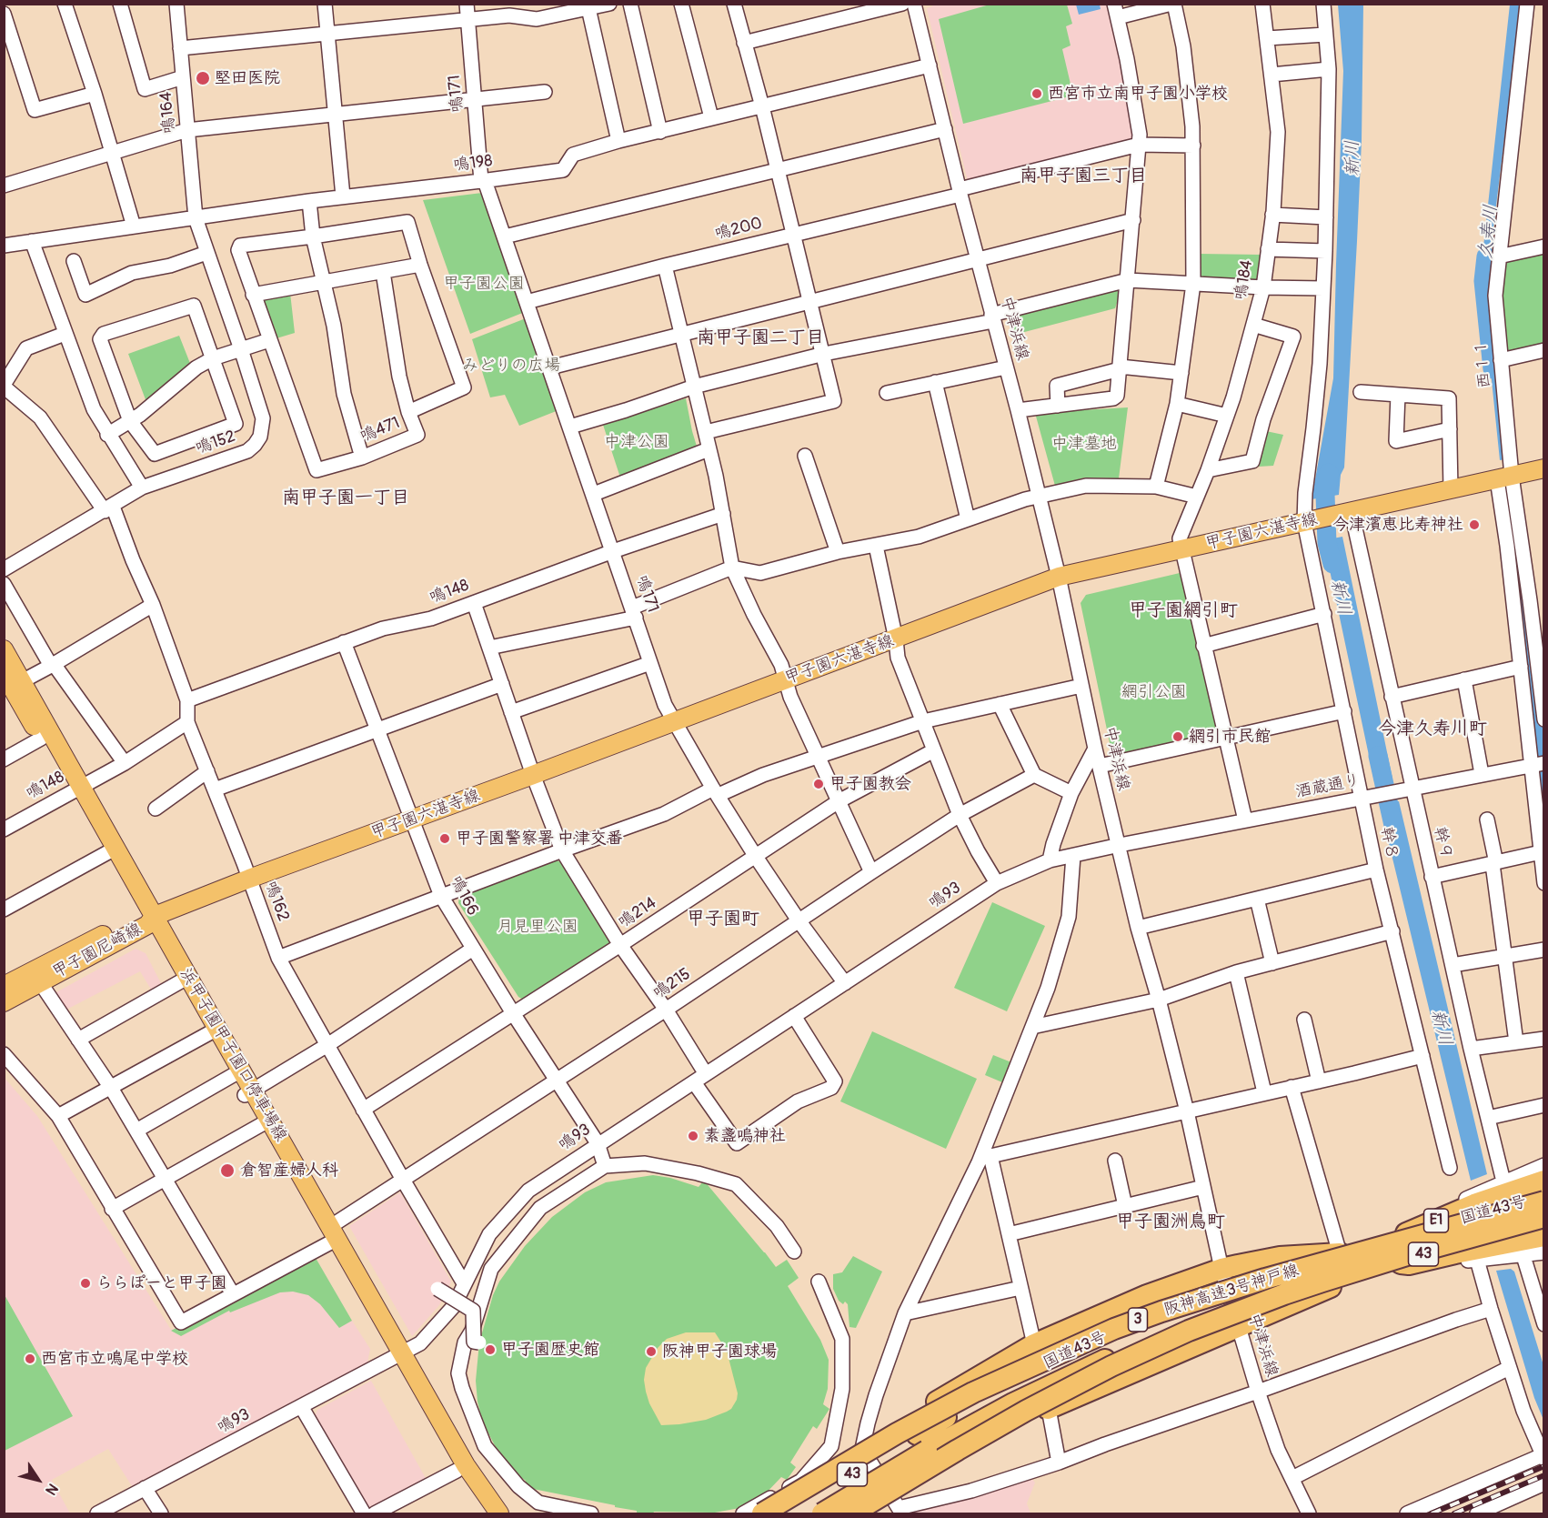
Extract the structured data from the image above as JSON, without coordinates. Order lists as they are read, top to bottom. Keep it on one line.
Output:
{"streets":{"highway":["国道43号","E1","43","阪神高速3号神戸線","3"],"main road":["甲子園六湛寺線","甲子園尼崎線","浜甲子園甲子園口停車場線"],"street":["鳴171","鳴164","鳴198","鳴200","鳴184","中津浜線","西１１","鳴471","鳴152","鳴148","酒蔵通り","幹８","幹９","鳴166","鳴93","鳴162","鳴214","鳴215"]},"crossings":[["鳴171","鳴198"],["鳴171","鳴200"],["鳴171","甲子園六湛寺線"],["鳴171","鳴148"],["鳴171","鳴93"],["鳴171","鳴214"],["鳴171","鳴215"],["鳴164","鳴198"],["鳴164","鳴152"],["鳴198","中津浜線"],["鳴198","鳴152"],["鳴200","中津浜線"],["鳴184","甲子園六湛寺線"],["中津浜線","甲子園六湛寺線"],["中津浜線","酒蔵通り"],["中津浜線","鳴93"],["中津浜線","国道43号"],["西１１","甲子園六湛寺線"],["鳴152","鳴162"],["甲子園六湛寺線","幹８"],["甲子園六湛寺線","幹９"],["甲子園六湛寺線","鳴166"],["甲子園六湛寺線","鳴162"],["甲子園六湛寺線","甲子園尼崎線"],["甲子園六湛寺線","浜甲子園甲子園口停車場線"],["鳴148","鳴166"],["鳴148","鳴162"],["鳴148","浜甲子園甲子園口停車場線"],["酒蔵通り","幹８"],["酒蔵通り","幹９"],["酒蔵通り","鳴93"],["幹９","国道43号"],["幹９","E1"],["鳴166","鳴93"],["鳴166","鳴214"],["鳴166","鳴215"],["鳴93","鳴162"],["鳴93","浜甲子園甲子園口停車場線"],["鳴162","鳴214"],["鳴162","鳴215"],["甲子園尼崎線","浜甲子園甲子園口停車場線"],["鳴215","浜甲子園甲子園口停車場線"],["国道43号","E1"],["E1","43"]],"districts":["南甲子園三丁目","南甲子園二丁目","南甲子園一丁目","甲子園網引町","今津久寿川町","甲子園町","甲子園洲鳥町"],"water":["新川","久寿川"],"parks":["甲子園公園","みどりの広場","中津公園","中津墓地","網引公園","月見里公園"],"places":["堅田医院","西宮市立南甲子園小学校","今津濱恵比寿神社","網引市民館","甲子園教会","甲子園警察署 中津交番","素盞嗚神社","倉智産婦人科","ららぽーと甲子園","甲子園歴史館","阪神甲子園球場","西宮市立鳴尾中学校"],"north":"bottom right"}
